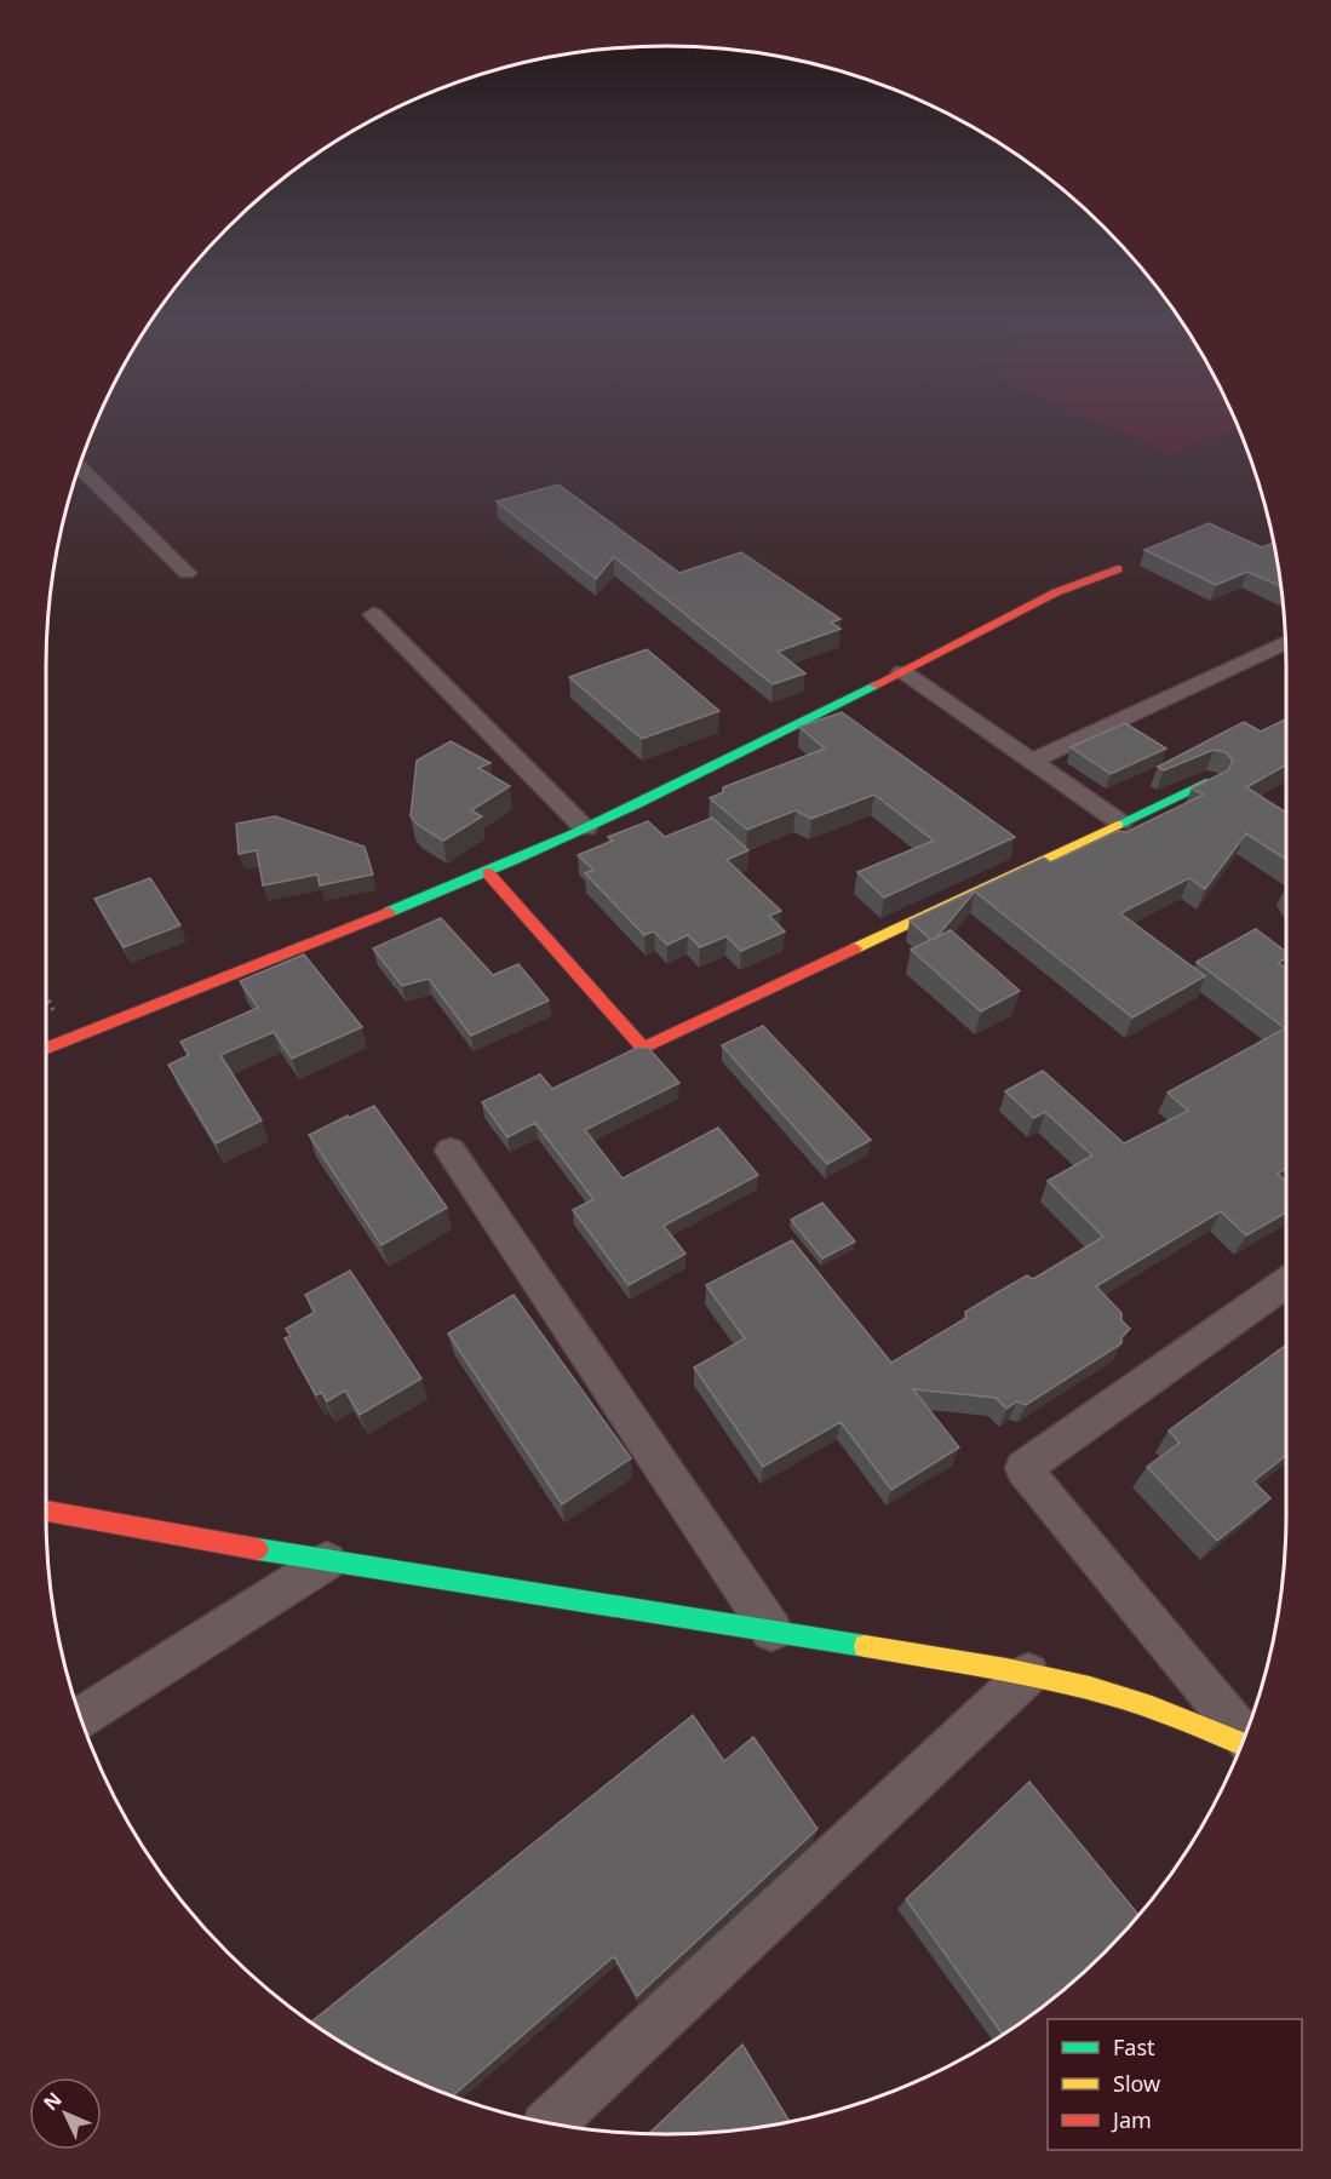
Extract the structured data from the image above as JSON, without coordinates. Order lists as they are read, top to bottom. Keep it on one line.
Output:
{"legend":["Fast","Slow","Jam"],"north":"top left"}
